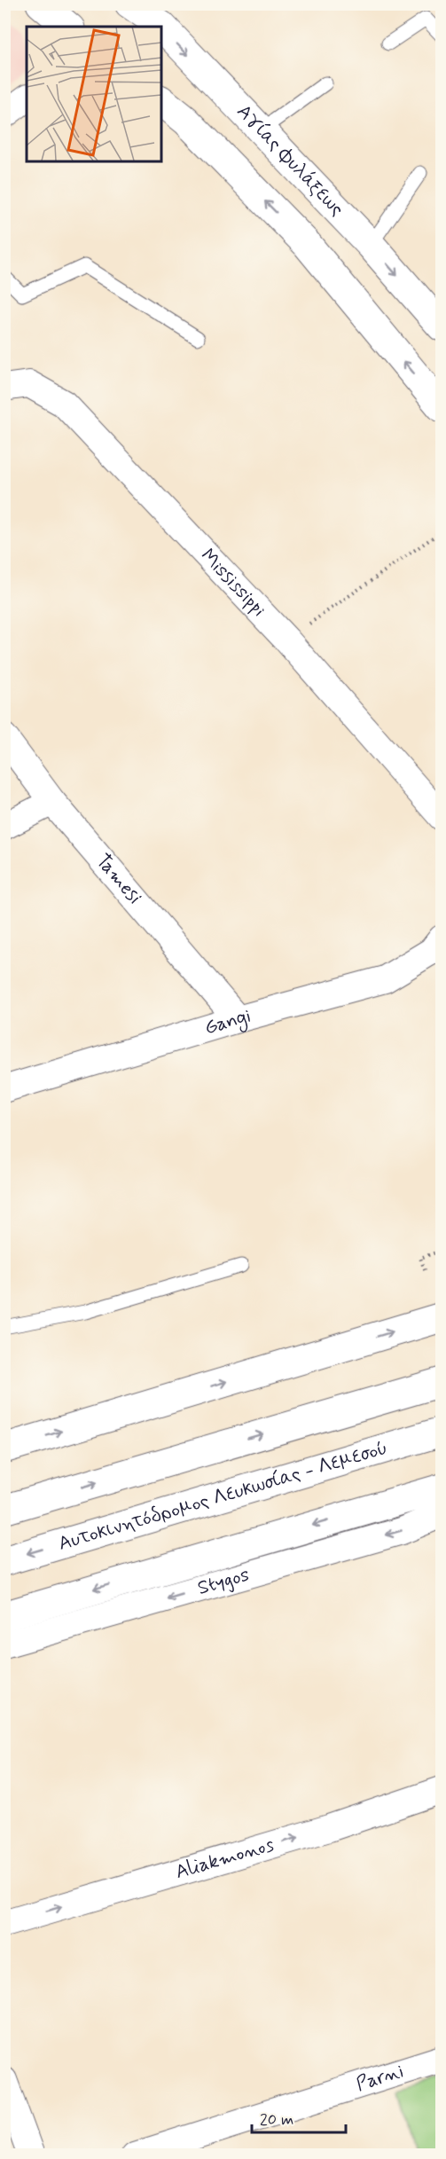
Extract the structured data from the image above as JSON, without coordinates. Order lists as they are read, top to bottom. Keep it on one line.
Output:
{"streets":{"main road":["Αγίας Φυλάξεως","Αυτοκινητόδρομος Λευκωσίας - Λεμεσού"],"street":["Mississippi","Tamesi","Gangi","Stygos","Aliakmonos","Parni"]},"crossings":[["Tamesi","Gangi"]],"one_way":["Stygos","Aliakmonos"],"scale_bar":"20 m"}
